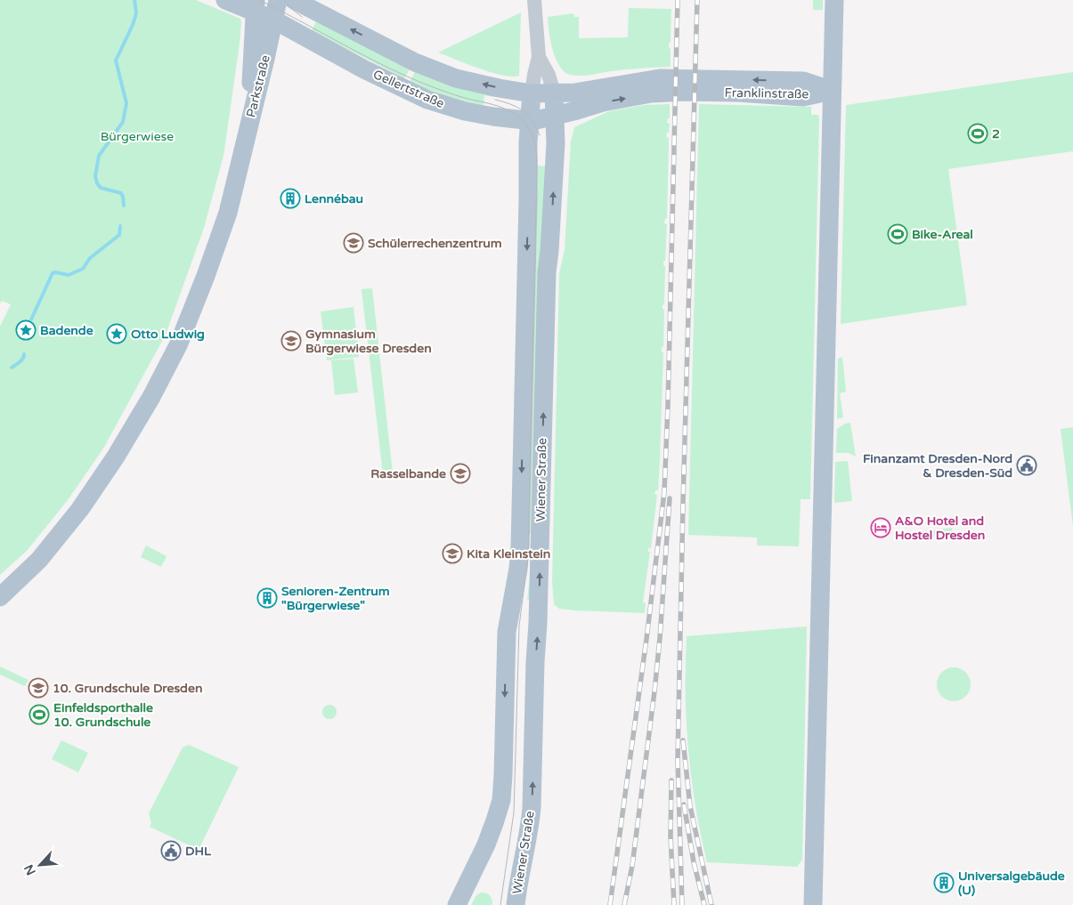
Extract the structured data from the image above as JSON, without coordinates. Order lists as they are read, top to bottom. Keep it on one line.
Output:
{"streets":{"main road":["Parkstraße","Gellertstraße","Franklinstraße","Wiener Straße"]},"crossings":[["Parkstraße","Gellertstraße"],["Gellertstraße","Franklinstraße"],["Gellertstraße","Wiener Straße"],["Franklinstraße","Wiener Straße"]],"parks":["Bürgerwiese"],"places":{"sports":["2","Bike-Areal","Einfeldsporthalle 10. Grundschule"],"building":["Lennébau","Senioren-Zentrum \"Bürgerwiese\"","Universalgebäude (U)"],"school or university":["Schülerrechenzentrum","Gymnasium Bürgerwiese Dresden","Rasselbande","Kita Kleinstein","10. Grundschule Dresden"],"place":["Badende","Otto Ludwig"],"public building":["Finanzamt Dresden-Nord & Dresden-Süd","DHL"],"hotel":["A&O Hotel and Hostel Dresden"]},"north":"bottom left"}
